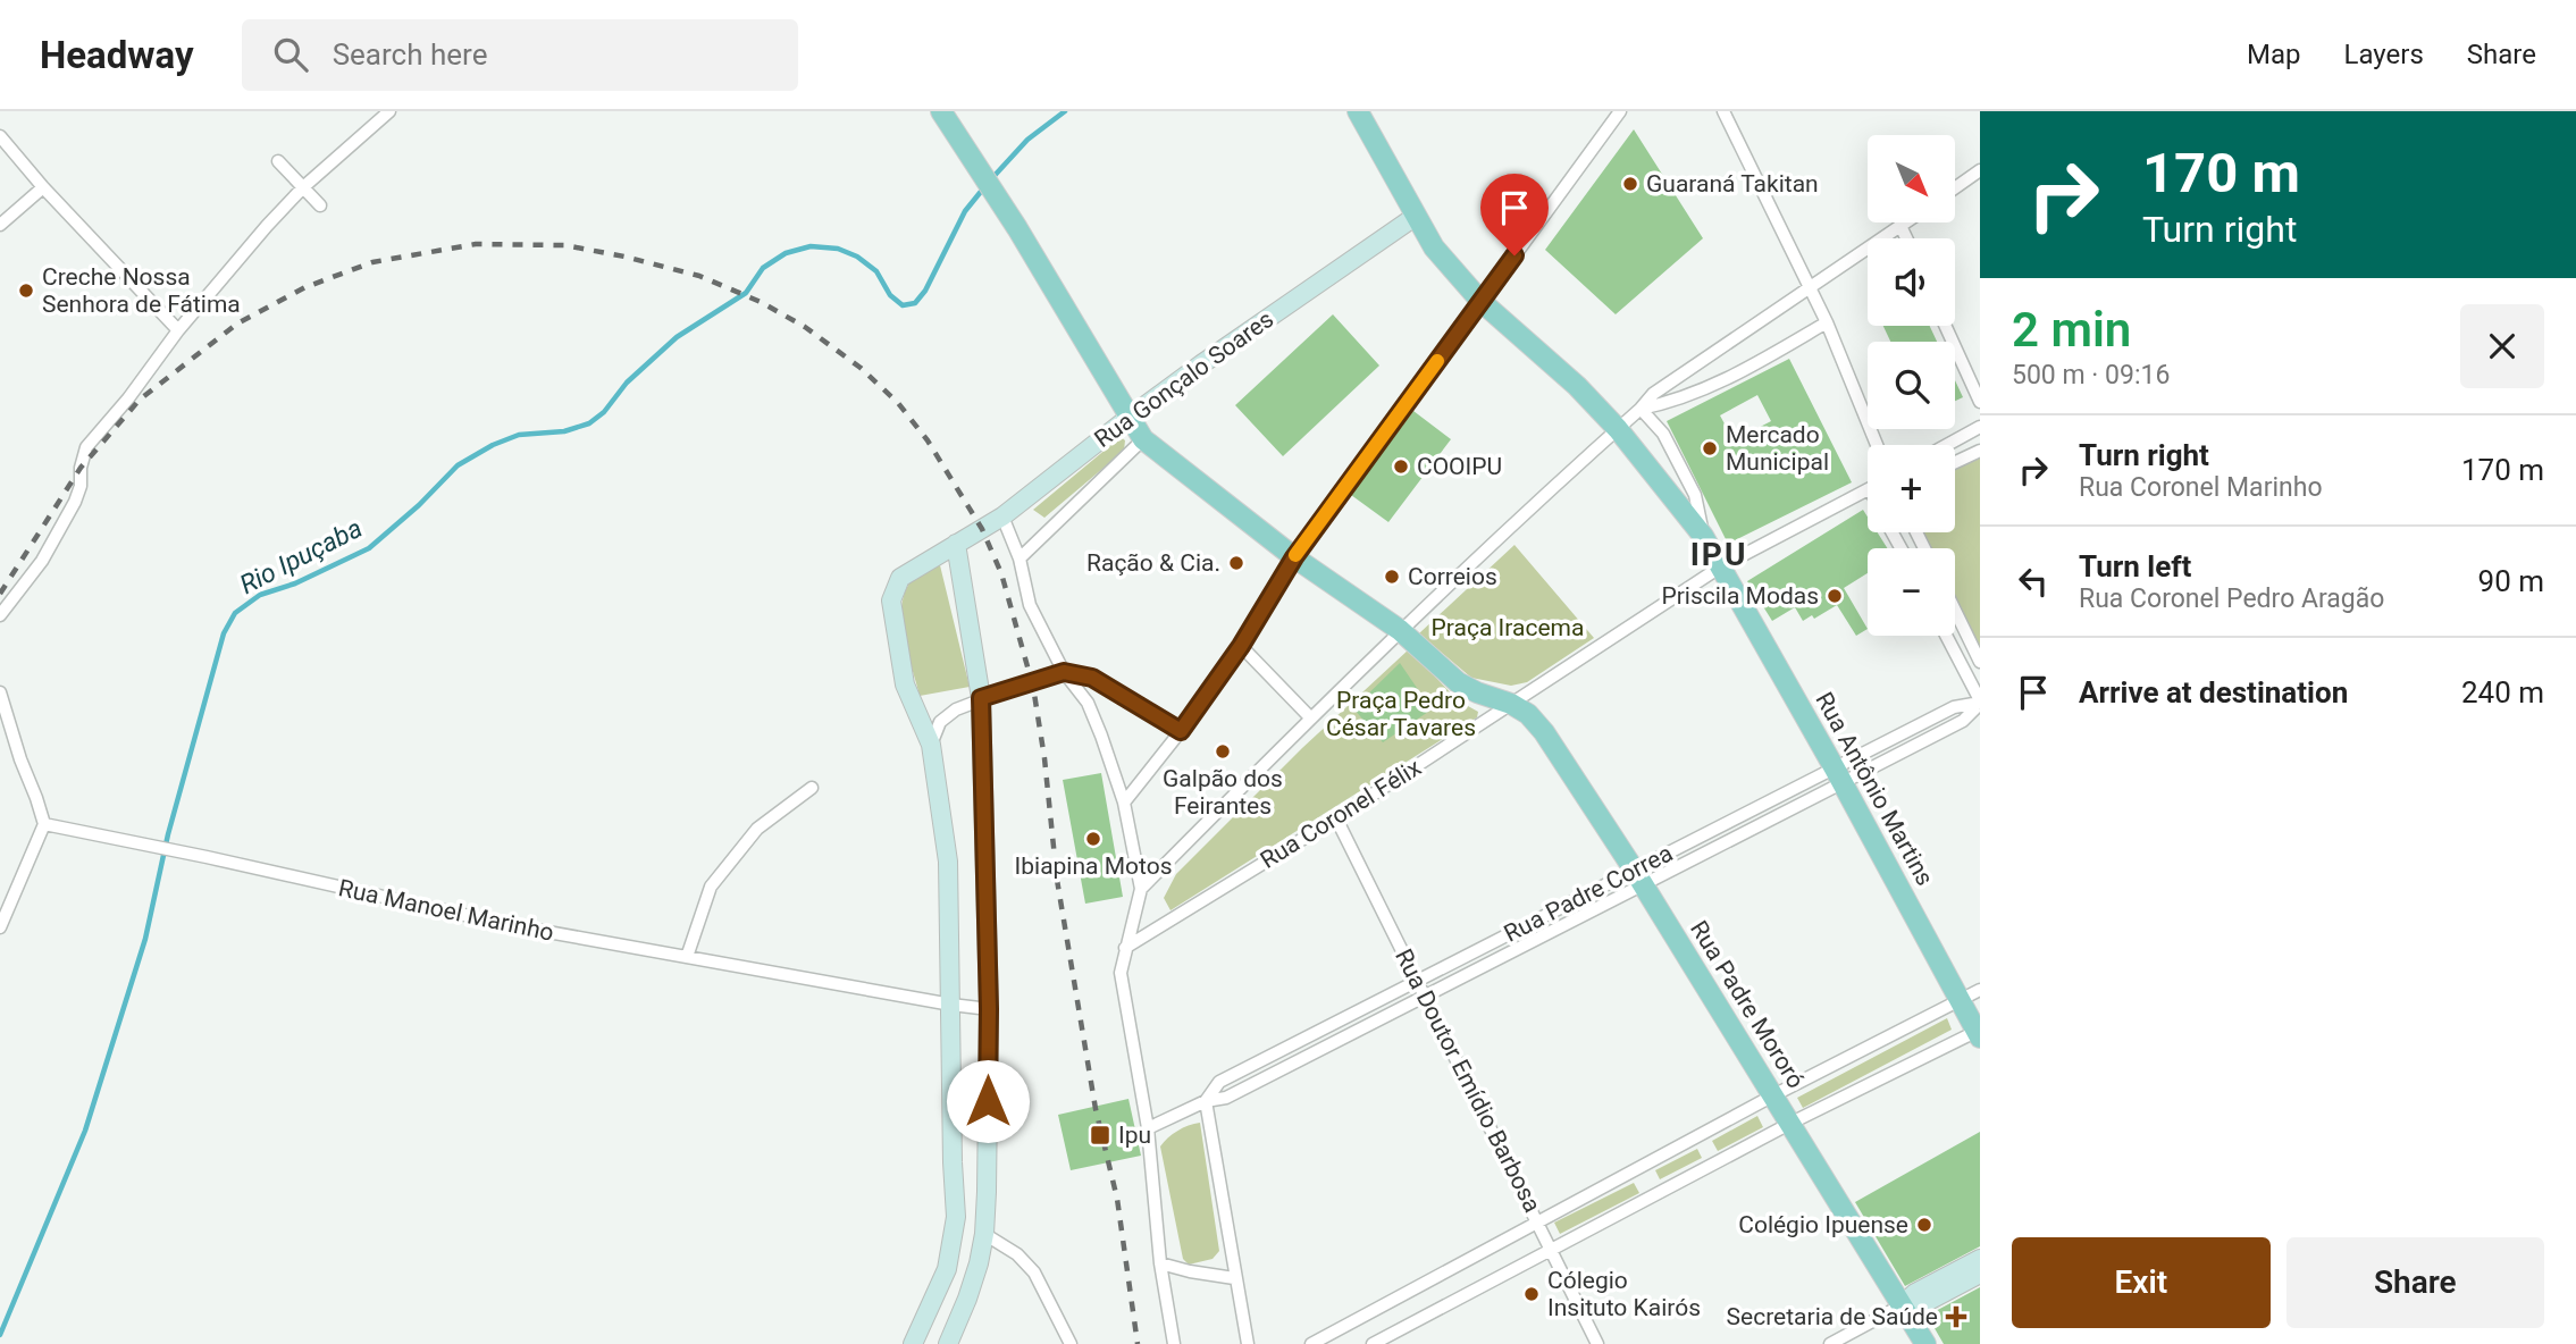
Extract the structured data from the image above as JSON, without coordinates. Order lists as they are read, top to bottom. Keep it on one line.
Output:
{"streets":{"main road":["Rua Antônio Martins","Rua Padre Mororó"],"street":["Rua Gonçalo Soares","Rua Coronel Félix","Rua Padre Correa","Rua Manoel Marinho","Rua Doutor Emídio Barbosa"]},"crossings":[["Rua Gonçalo Soares","Rua Antônio Martins"],["Rua Gonçalo Soares","Rua Manoel Marinho"],["Rua Antônio Martins","Rua Coronel Félix"],["Rua Antônio Martins","Rua Padre Correa"],["Rua Coronel Félix","Rua Padre Mororó"],["Rua Coronel Félix","Rua Doutor Emídio Barbosa"],["Rua Padre Correa","Rua Padre Mororó"],["Rua Padre Correa","Rua Doutor Emídio Barbosa"]],"districts":["IPU"],"water":["Rio Ipuçaba"],"parks":["Praça Iracema","Praça Pedro César Tavares"],"places":{"other":["Guaraná Takitan","Creche Nossa Senhora de Fátima","Mercado Municipal","COOIPU","Ração & Cia.","Correios","Priscila Modas","Galpão dos Feirantes","Ibiapina Motos","Colégio Ipuense","Cólegio Insituto Kairós"],"transit":["Ipu"],"health":["Secretaria de Saúde"]},"north":"bottom right","page":{"header":"Headway","search":"Search here","nav":["Map","Layers","Share"],"turn":["170 m","Turn right"],"map_buttons":["+","−"],"heading":["2 min","500 m · 09:16"],"list":[{"name":"Turn right","note":"Rua Coronel Marinho","value":"170 m"},{"name":"Turn left","note":"Rua Coronel Pedro Aragão","value":"90 m"},{"name":"Arrive at destination","value":"240 m"}],"buttons":["Exit","Share"]}}
